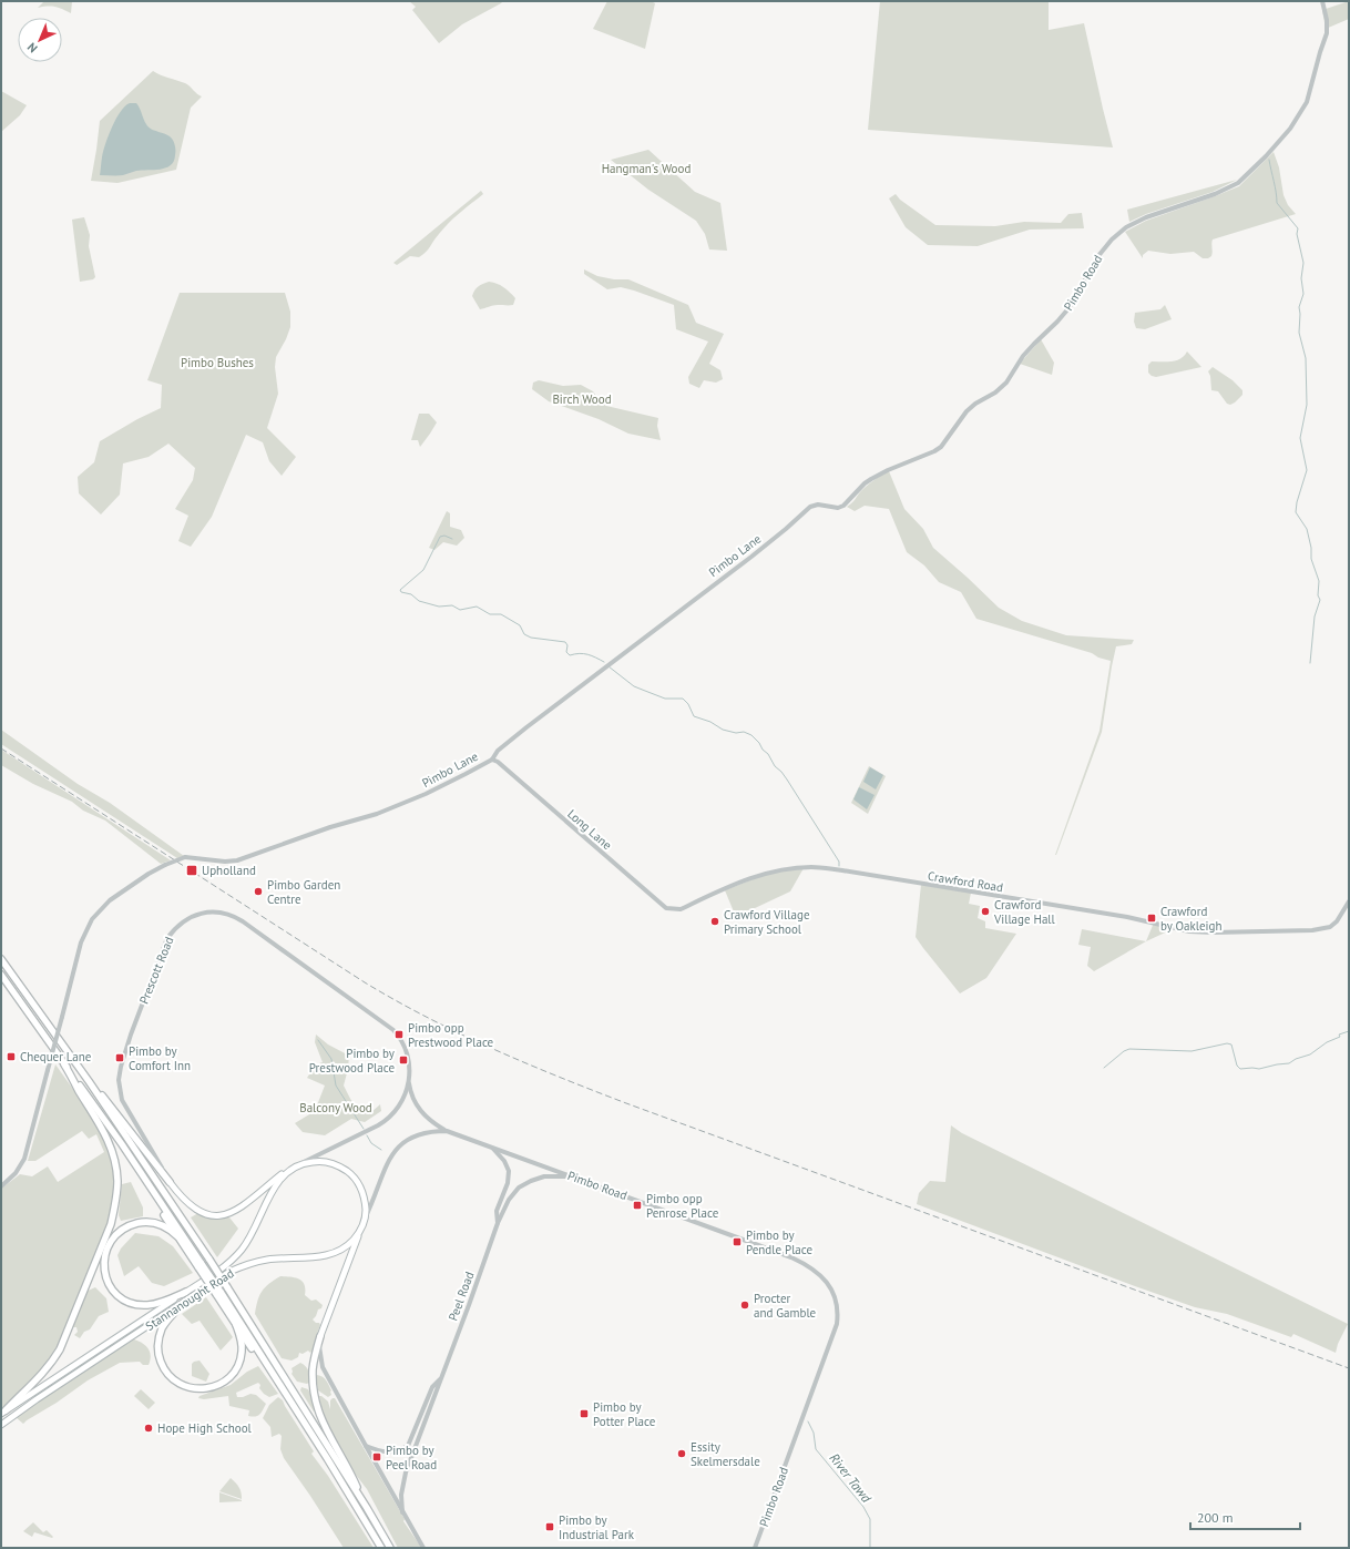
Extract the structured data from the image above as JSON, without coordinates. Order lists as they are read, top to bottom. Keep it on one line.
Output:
{"streets":{"main road":["Prescott Road","Stannanought Road"],"street":["Pimbo Road","Pimbo Lane","Long Lane","Crawford Road","Peel Road"]},"crossings":[["Pimbo Road","Pimbo Lane"],["Pimbo Road","Peel Road"],["Pimbo Road","Stannanought Road"],["Pimbo Lane","Long Lane"],["Long Lane","Crawford Road"],["Prescott Road","Stannanought Road"]],"water":["River Tawd"],"parks":["Hangman's Wood","Pimbo Bushes","Birch Wood","Balcony Wood"],"places":{"transit":["Upholland","Crawford by Oakleigh","Pimbo opp Prestwood Place","Chequer Lane","Pimbo by Comfort Inn","Pimbo by Prestwood Place","Pimbo opp Penrose Place","Pimbo by Pendle Place","Pimbo by Potter Place","Pimbo by Peel Road","Pimbo by Industrial Park"],"other":["Pimbo Garden Centre","Crawford Village Hall","Crawford Village Primary School","Procter and Gamble","Hope High School","Essity Skelmersdale"]},"scale_bar":"200 m","north":"bottom left"}
